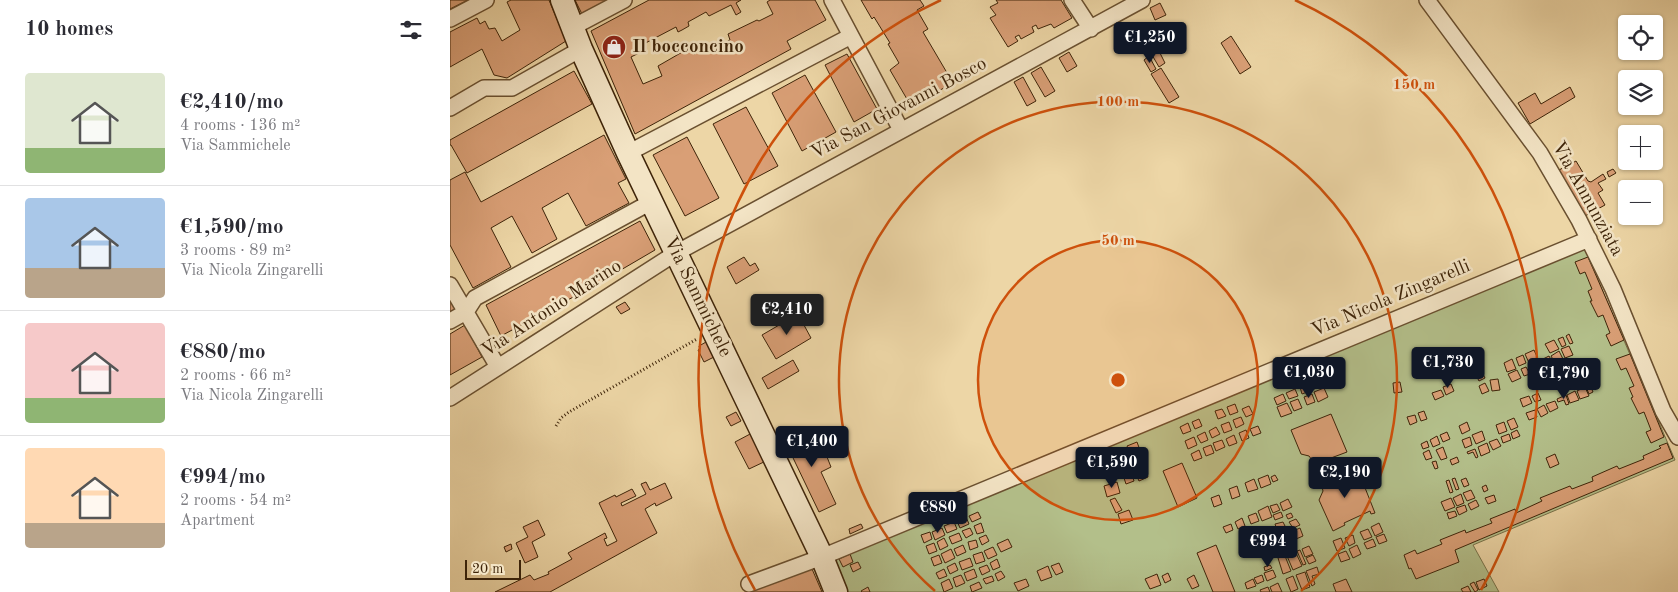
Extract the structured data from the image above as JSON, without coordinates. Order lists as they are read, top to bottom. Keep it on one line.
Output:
{"streets":{"street":["Via San Giovanni Bosco","Via Annunziata","Via Sammichele","Via Nicola Zingarelli","Via Antonio Marino"]},"crossings":[["Via San Giovanni Bosco","Via Sammichele"],["Via San Giovanni Bosco","Via Antonio Marino"],["Via Annunziata","Via Nicola Zingarelli"],["Via Sammichele","Via Nicola Zingarelli"],["Via Sammichele","Via Antonio Marino"]],"places":{"shop":["Il bocconcino"]},"scale_bar":"20 m","page":{"heading":"10 homes","map_buttons":["+","−"],"price":["€1,250","€2,410","€1,730","€1,030","€1,790","€1,400","€1,590","€2,190","€880","€994"],"list":[{"name":"€2,410/mo","note":"4 rooms · 136 m² · Via Sammichele"},{"name":"€1,590/mo","note":"3 rooms · 89 m² · Via Nicola Zingarelli"},{"name":"€880/mo","note":"2 rooms · 66 m² · Via Nicola Zingarelli"},{"name":"€994/mo","note":"2 rooms · 54 m² · Apartment"}],"scale":"20 m"},"rings":["150 m","100 m","50 m"]}
